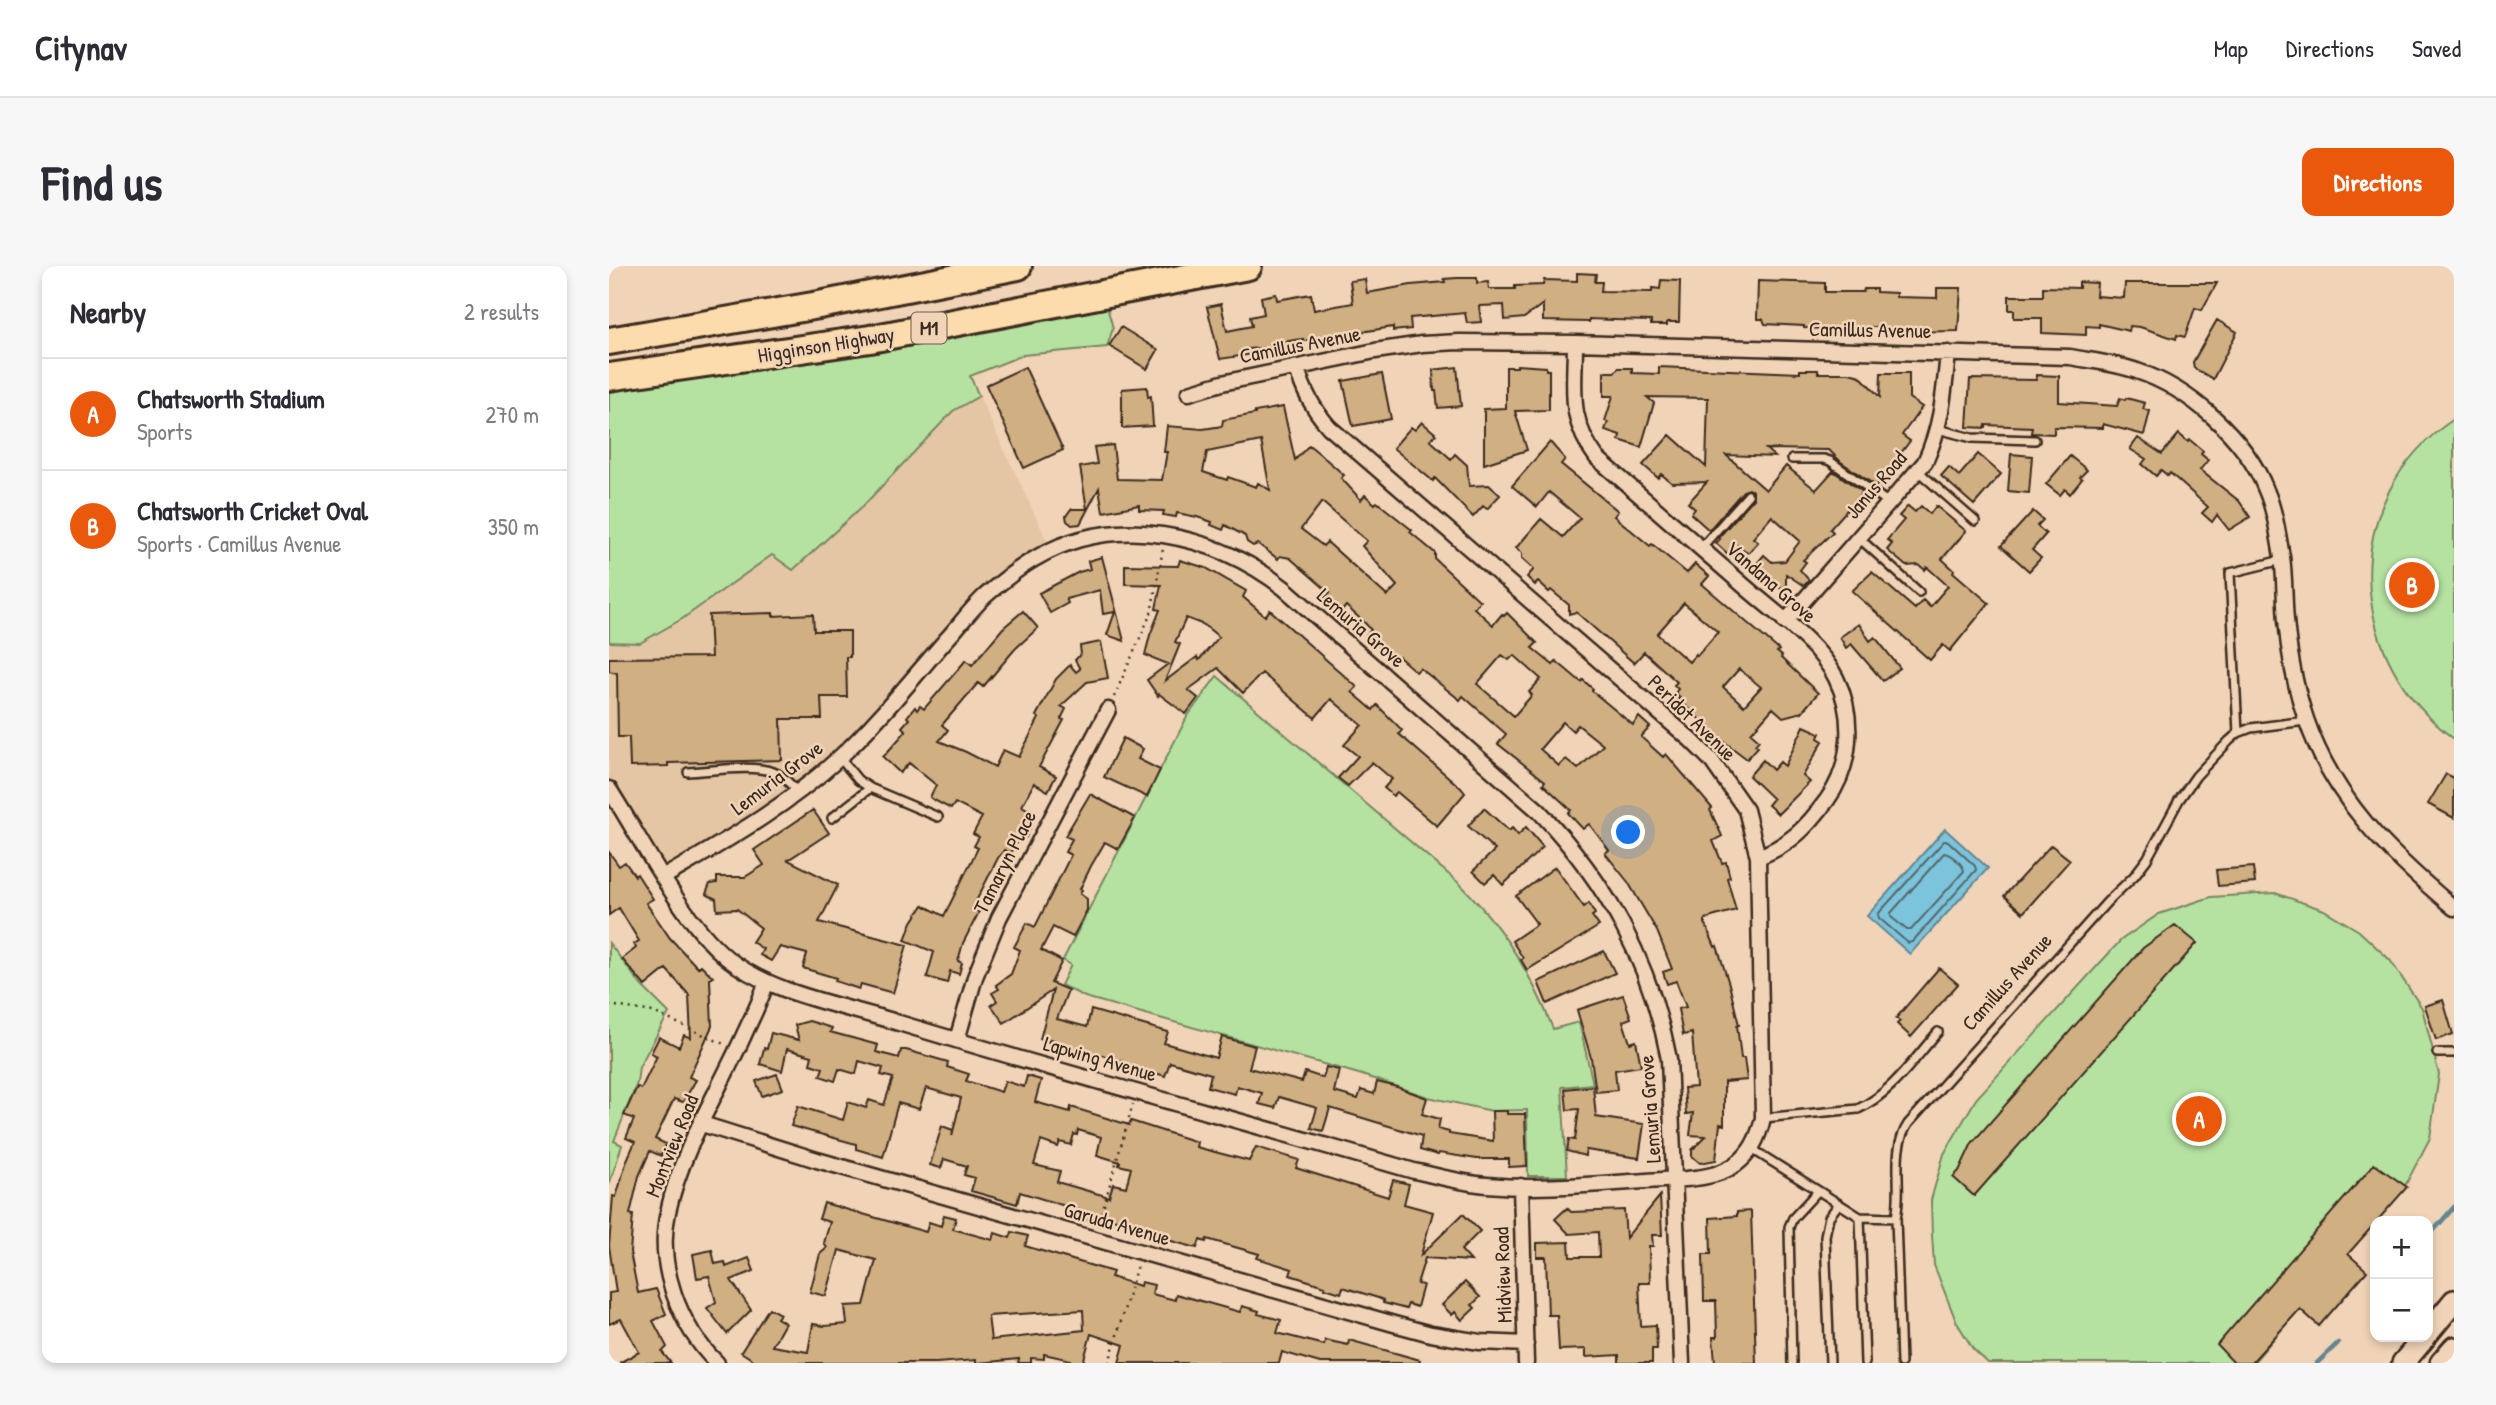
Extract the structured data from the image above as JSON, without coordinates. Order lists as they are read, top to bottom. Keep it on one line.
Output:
{"streets":{"highway":["M1","Higginson Highway"],"street":["Camillus Avenue","Janus Road","Vandana Grove","Lemuria Grove","Peridot Avenue","Tamaryn Place","Lapwing Avenue","Montview Road","Garuda Avenue","Midview Road"]},"crossings":[["Camillus Avenue","Janus Road"],["Camillus Avenue","Vandana Grove"],["Camillus Avenue","Peridot Avenue"],["Janus Road","Vandana Grove"],["Vandana Grove","Peridot Avenue"],["Lemuria Grove","Lapwing Avenue"],["Tamaryn Place","Lapwing Avenue"],["Lapwing Avenue","Montview Road"],["Lapwing Avenue","Midview Road"],["Montview Road","Garuda Avenue"],["Garuda Avenue","Midview Road"]],"page":{"header":"Citynav","nav":["Map","Directions","Saved"],"buttons":"Directions","title":"Find us","heading":["Nearby","2 results"],"list":[{"mark":"A","name":"Chatsworth Stadium","note":"Sports","value":"270 m"},{"mark":"B","name":"Chatsworth Cricket Oval","note":"Sports · Camillus Avenue","value":"350 m"}],"pins":["B","A"],"map_buttons":["+","−"]}}
